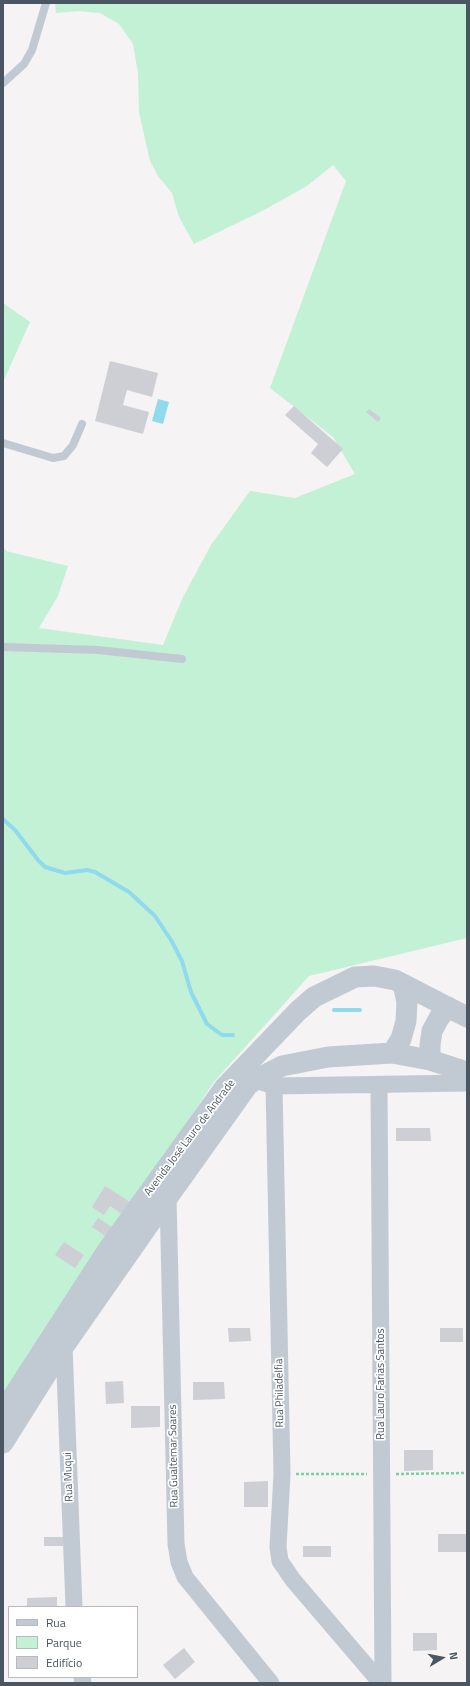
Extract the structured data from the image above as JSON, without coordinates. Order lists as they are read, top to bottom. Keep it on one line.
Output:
{"streets":{"street":["Avenida José Lauro de Andrade","Rua Lauro Farias Santos","Rua Philadelfia","Rua Gualtemar Soares","Rua Muqui"]},"crossings":[["Avenida José Lauro de Andrade","Rua Philadelfia"],["Avenida José Lauro de Andrade","Rua Gualtemar Soares"],["Avenida José Lauro de Andrade","Rua Muqui"],["Rua Lauro Farias Santos","Rua Philadelfia"]],"legend":["Rua","Parque","Edifício"],"north":"right"}
